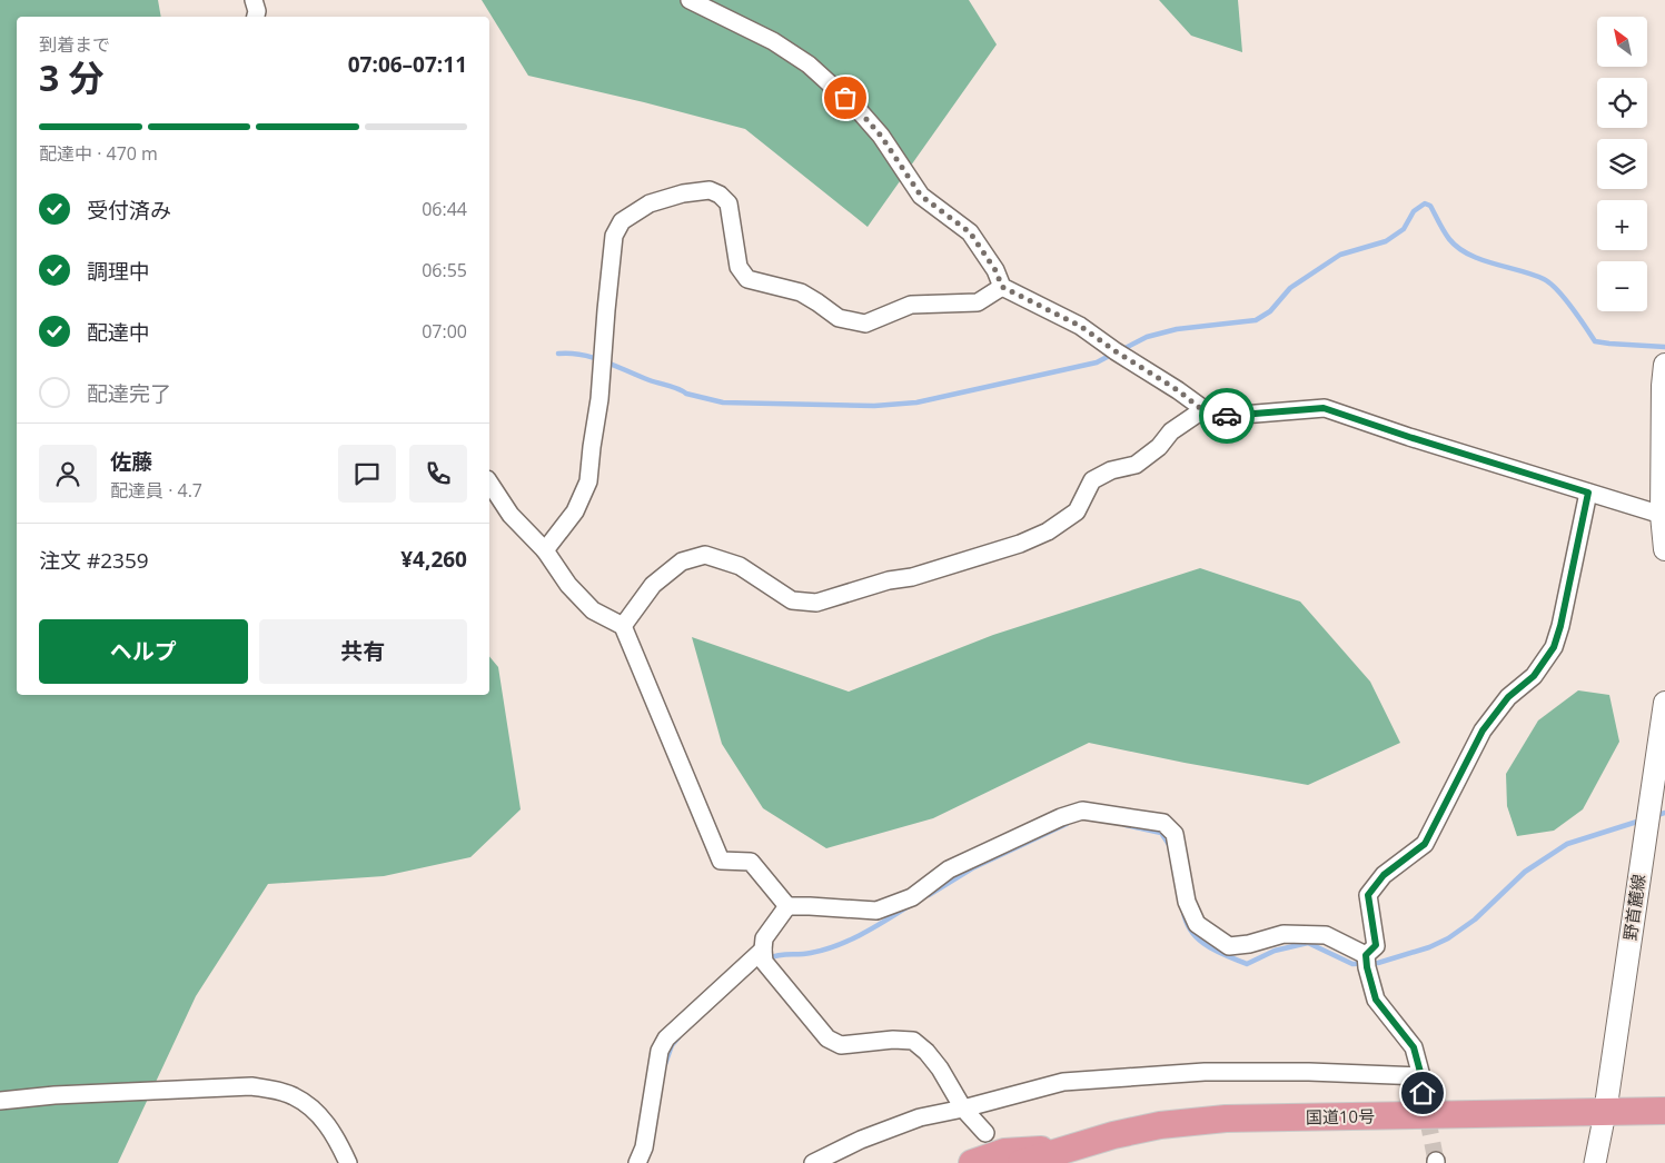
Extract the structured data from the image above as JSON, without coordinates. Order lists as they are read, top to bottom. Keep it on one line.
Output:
{"streets":{"highway":["国道10号"],"main road":["野首麓線"]},"crossings":[["野首麓線","国道10号"]],"north":"top left","page":{"map_buttons":["+","−"],"heading":["3 分","到着まで","07:06–07:11"],"panel":["佐藤","配達員 · 4.7","注文 #2359","¥4,260"],"bar":"配達中 · 470 m","list":[["受付済み","06:44"],["調理中","06:55"],["配達中","07:00"],"配達完了"],"buttons":["ヘルプ","共有"]}}
